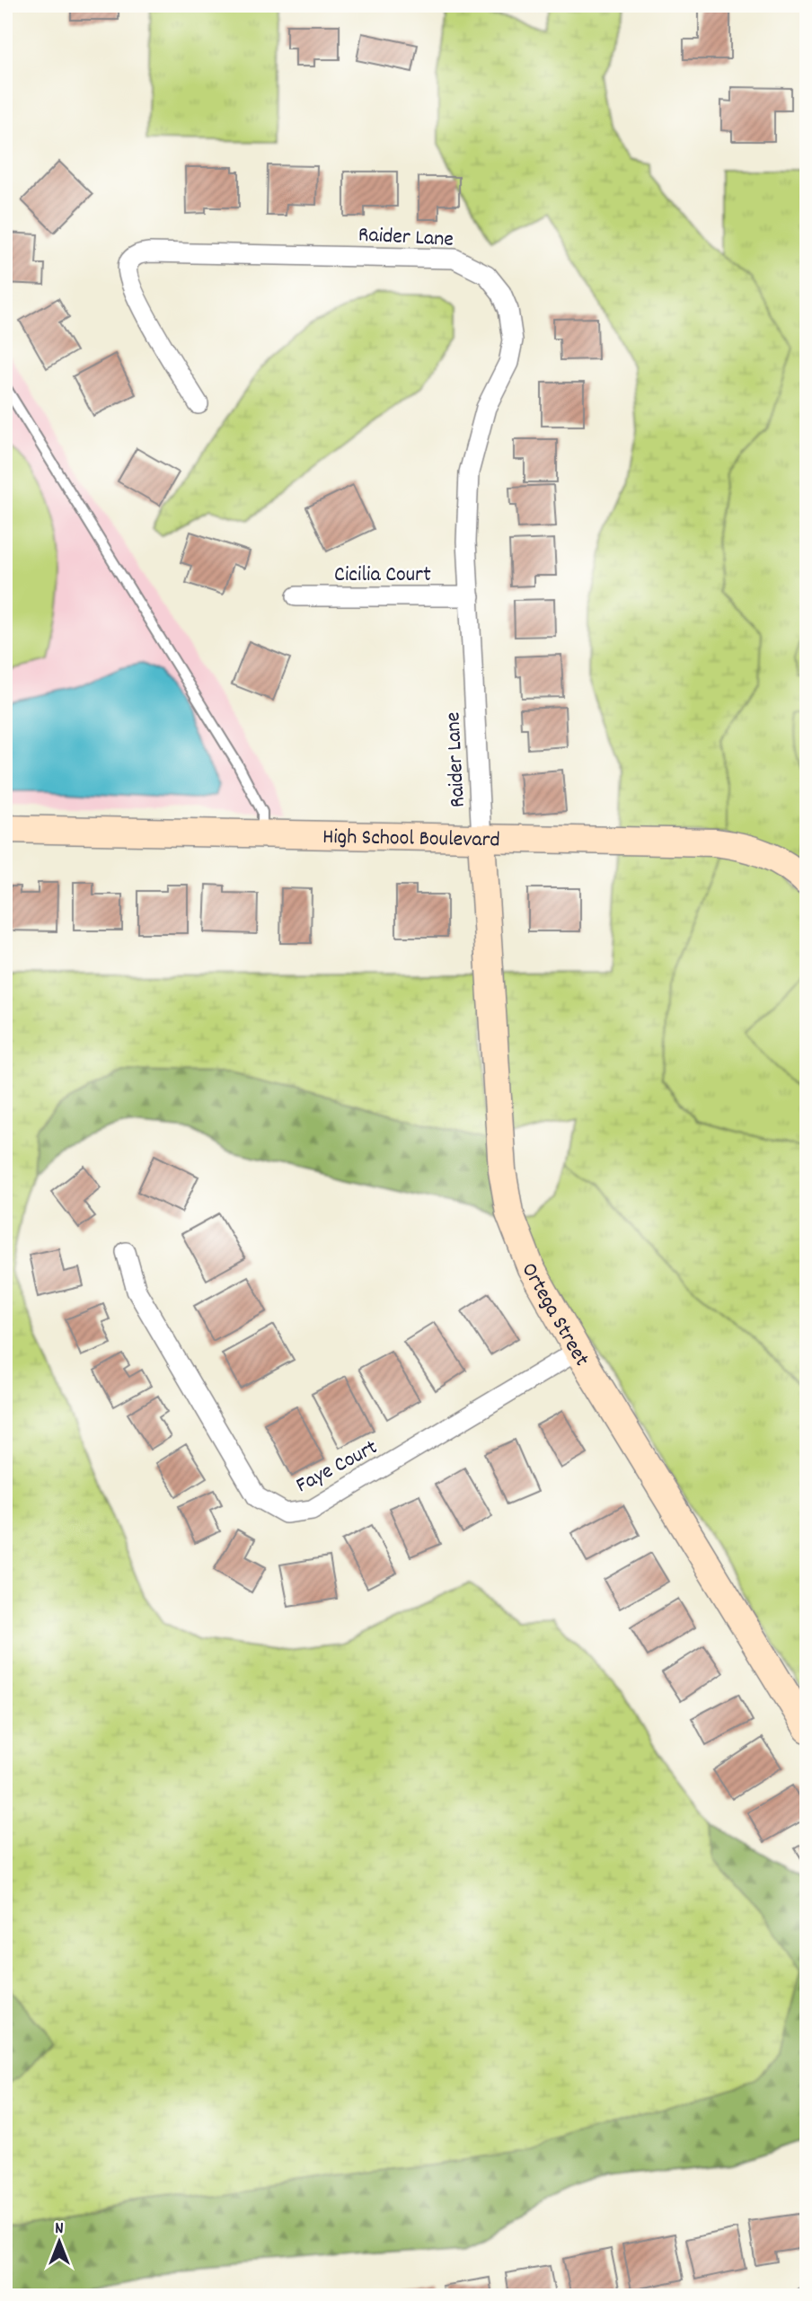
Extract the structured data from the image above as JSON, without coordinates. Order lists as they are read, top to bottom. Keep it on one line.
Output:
{"streets":{"street":["Raider Lane","Cicilia Court","High School Boulevard","Ortega Street","Faye Court"]},"crossings":[["Raider Lane","Cicilia Court"],["Raider Lane","High School Boulevard"],["Raider Lane","Ortega Street"],["High School Boulevard","Ortega Street"],["Ortega Street","Faye Court"]],"north":"top"}
